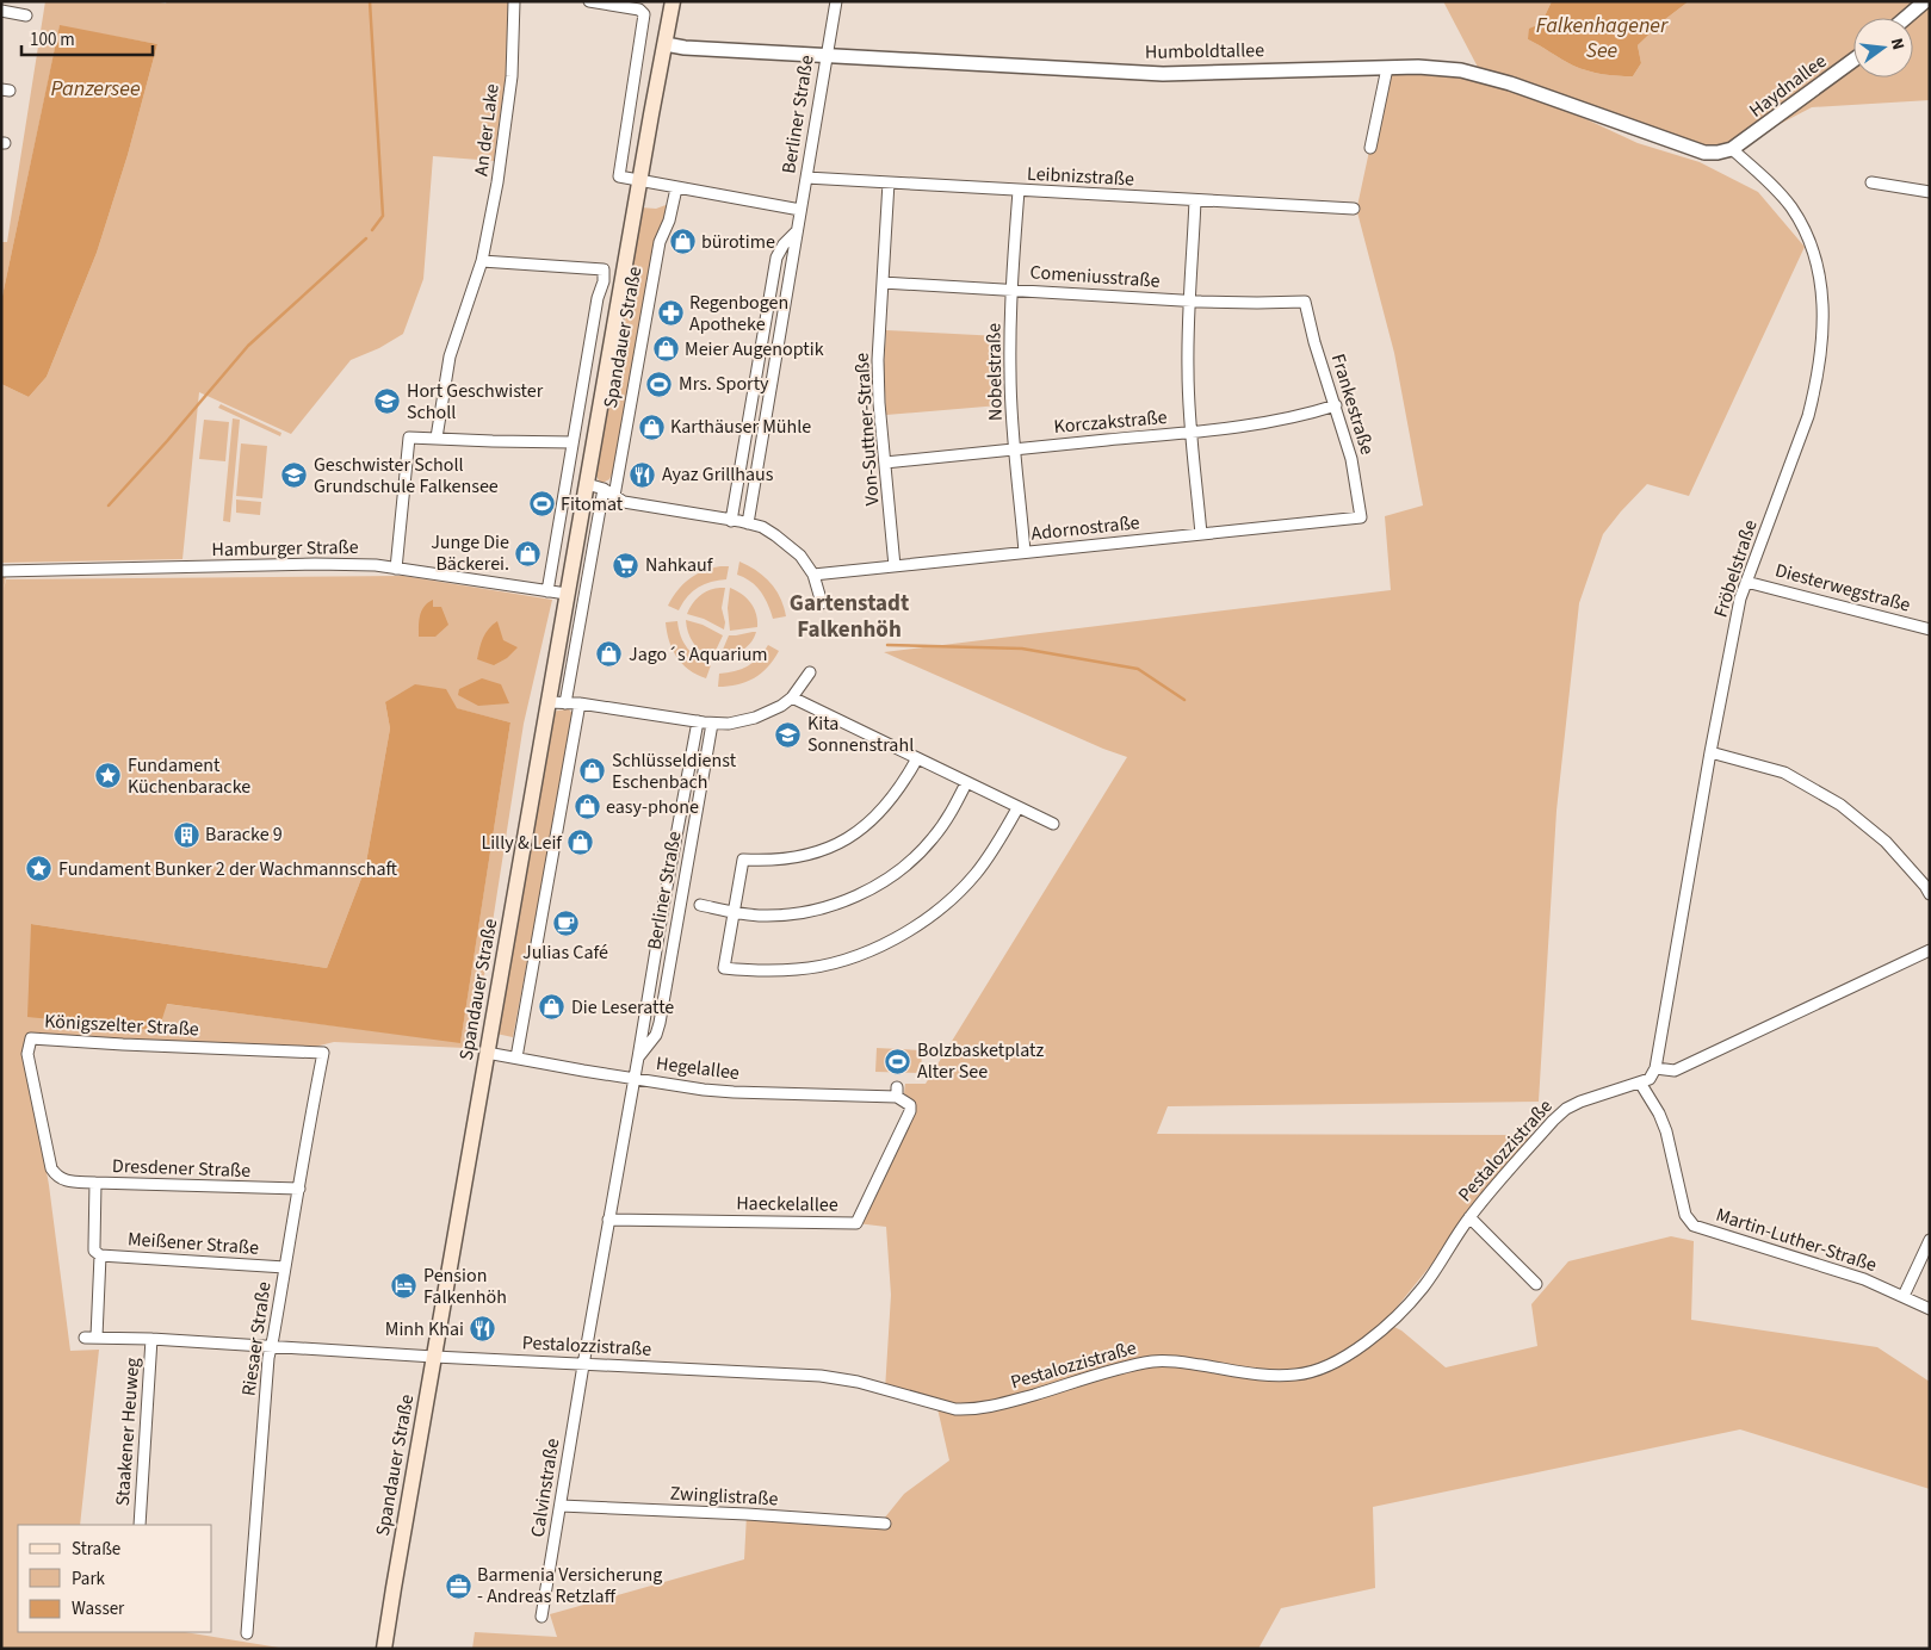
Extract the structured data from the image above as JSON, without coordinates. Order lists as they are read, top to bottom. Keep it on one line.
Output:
{"streets":{"main road":["Spandauer Straße"],"street":["Humboldtallee","Haydnallee","Berliner Straße","An der Lake","Leibnizstraße","Comeniusstraße","Nobelstraße","Frankestraße","Korczakstraße","Von-Suttner-Straße","Adornostraße","Hamburger Straße","Fröbelstraße","Diesterwegstraße","Königszelter Straße","Hegelallee","Pestalozzistraße","Dresdener Straße","Haeckelallee","Martin-Luther-Straße","Meißener Straße","Riesaer Straße","Staakener Heuweg","Calvinstraße","Zwinglistraße"]},"crossings":[["Humboldtallee","Haydnallee"],["Humboldtallee","Berliner Straße"],["Humboldtallee","Spandauer Straße"],["Humboldtallee","Fröbelstraße"],["Haydnallee","Fröbelstraße"],["Berliner Straße","Leibnizstraße"],["Berliner Straße","Hegelallee"],["Berliner Straße","Pestalozzistraße"],["Berliner Straße","Haeckelallee"],["Berliner Straße","Calvinstraße"],["An der Lake","Spandauer Straße"],["Leibnizstraße","Nobelstraße"],["Leibnizstraße","Von-Suttner-Straße"],["Comeniusstraße","Nobelstraße"],["Comeniusstraße","Frankestraße"],["Comeniusstraße","Von-Suttner-Straße"],["Spandauer Straße","Hamburger Straße"],["Spandauer Straße","Hegelallee"],["Spandauer Straße","Pestalozzistraße"],["Spandauer Straße","Staakener Heuweg"],["Nobelstraße","Korczakstraße"],["Nobelstraße","Adornostraße"],["Frankestraße","Korczakstraße"],["Frankestraße","Adornostraße"],["Korczakstraße","Von-Suttner-Straße"],["Von-Suttner-Straße","Adornostraße"],["Fröbelstraße","Diesterwegstraße"],["Fröbelstraße","Pestalozzistraße"],["Königszelter Straße","Dresdener Straße"],["Königszelter Straße","Riesaer Straße"],["Hegelallee","Haeckelallee"],["Pestalozzistraße","Martin-Luther-Straße"],["Pestalozzistraße","Staakener Heuweg"],["Pestalozzistraße","Calvinstraße"],["Dresdener Straße","Meißener Straße"],["Dresdener Straße","Riesaer Straße"],["Meißener Straße","Riesaer Straße"],["Meißener Straße","Staakener Heuweg"],["Riesaer Straße","Staakener Heuweg"],["Calvinstraße","Zwinglistraße"]],"districts":["Gartenstadt Falkenhöh"],"water":["Falkenhagener See","Panzersee"],"places":{"shop":["bürotime","Meier Augenoptik","Karthäuser Mühle","Junge Die Bäckerei.","Jago´s Aquarium","Schlüsseldienst Eschenbach","easy-phone","Lilly & Leif","Die Leseratte"],"pharmacy":["Regenbogen Apotheke"],"sports":["Mrs. Sporty","Fitomat","Bolzbasketplatz Alter See"],"school or university":["Hort Geschwister Scholl","Geschwister Scholl Grundschule Falkensee","Kita Sonnenstrahl"],"restaurant":["Ayaz Grillhaus","Minh Khai"],"supermarket":["Nahkauf"],"place":["Fundament Küchenbaracke","Fundament Bunker 2 der Wachmannschaft"],"building":["Baracke 9"],"cafe":["Julias Café"],"hotel":["Pension Falkenhöh"],"office":["Barmenia Versicherung - Andreas Retzlaff"]},"legend":["Straße","Park","Wasser"],"scale_bar":"100 m","north":"right"}
